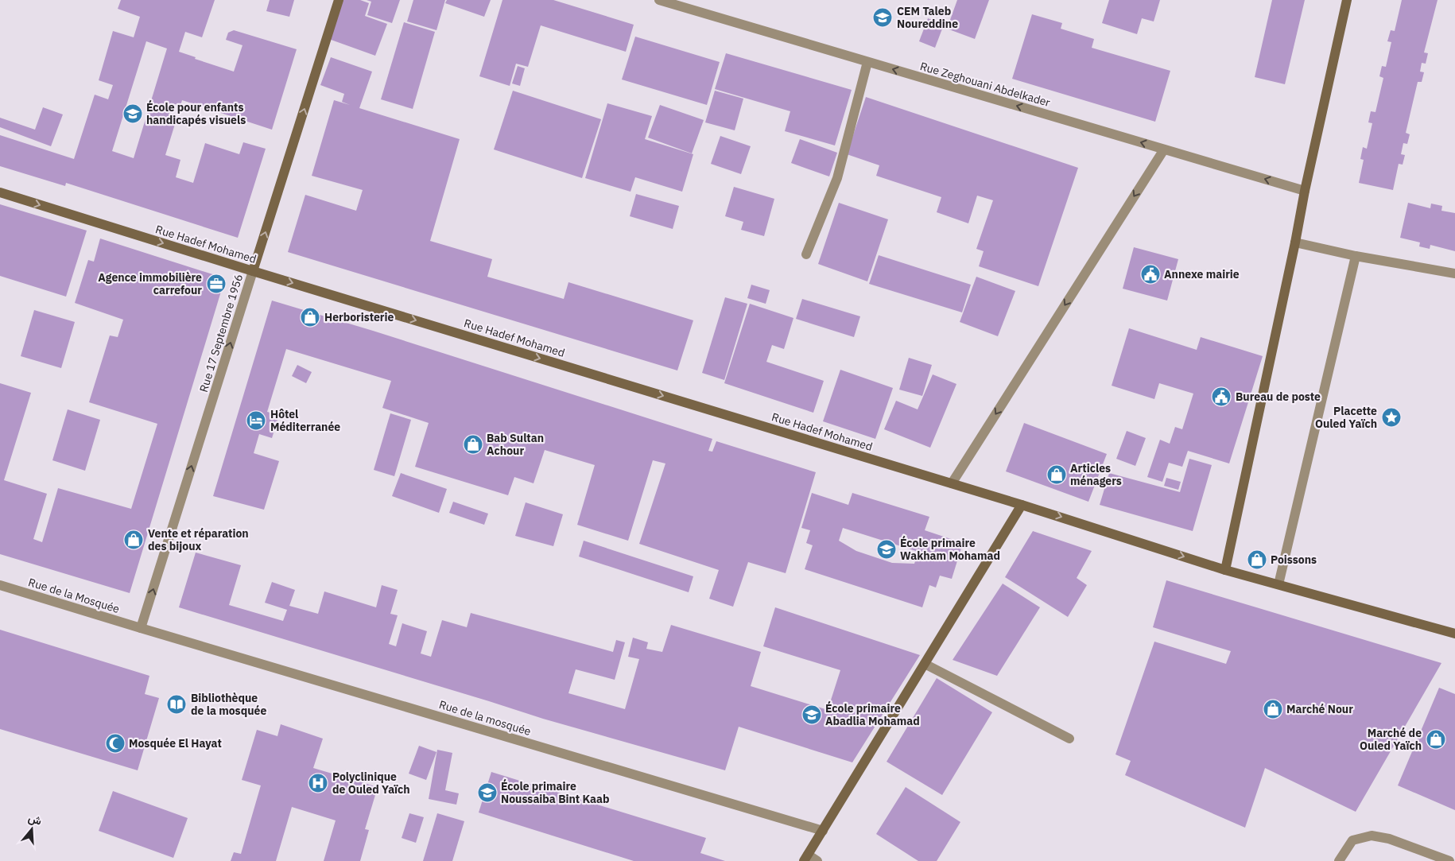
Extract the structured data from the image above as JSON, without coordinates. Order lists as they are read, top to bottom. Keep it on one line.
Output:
{"streets":{"street":["Rue Zeghouani Abdelkader","Rue Hadef Mohamed","Rue 17 Septembre 1956","Rue de la Mosquée","Rue de la mosquée"]},"crossings":[["Rue Hadef Mohamed","Rue 17 Septembre 1956"],["Rue 17 Septembre 1956","Rue de la Mosquée"],["Rue 17 Septembre 1956","Rue de la mosquée"],["Rue de la Mosquée","Rue de la mosquée"]],"one_way":["Rue Zeghouani Abdelkader","Rue Hadef Mohamed","Rue 17 Septembre 1956"],"places":{"school or university":["CEM Taleb Noureddine","École pour enfants handicapés visuels","École primaire Wakham Mohamad","École primaire Abadlia Mohamad","École primaire Noussaiba Bint Kaab"],"public building":["Annexe mairie","Bureau de poste"],"office":["Agence immobilière carrefour"],"shop":["Herboristerie","Bab Sultan Achour","Articles ménagers","Vente et réparation des bijoux","Poissons","Marché Nour","Marché de Ouled Yaïch"],"place":["Placette Ouled Yaïch"],"hotel":["Hôtel Méditerranée"],"library":["Bibliothèque de la mosquée"],"mosque":["Mosquée El Hayat"],"hospital":["Polyclinique de Ouled Yaïch"]},"north":"top"}
